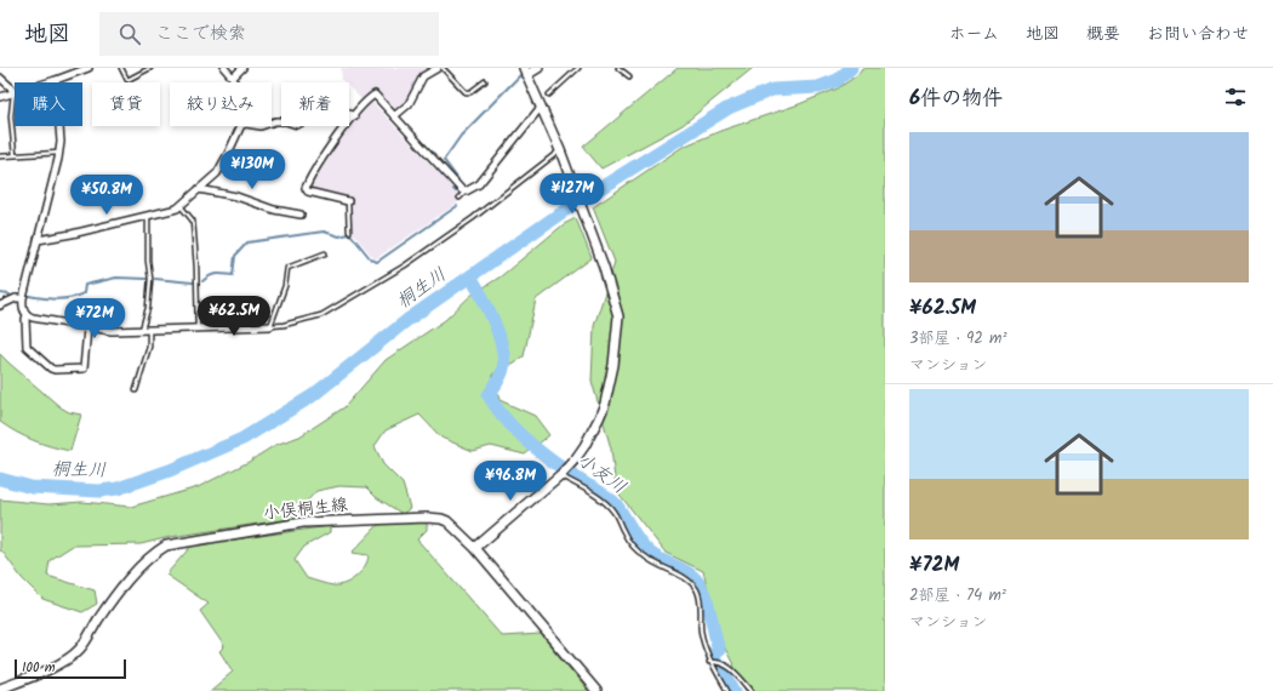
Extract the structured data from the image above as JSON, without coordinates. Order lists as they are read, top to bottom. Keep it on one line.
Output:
{"streets":{"main road":["小俣桐生線"]},"water":["桐生川","小友川"],"scale_bar":"100 m","page":{"header":"地図","search":"ここで検索","nav":["ホーム","地図","概要","お問い合わせ"],"heading":"6件の物件","chip":["購入","賃貸","絞り込み","新着"],"list":[{"name":"¥62.5M","note":"3部屋 · 92 m² · マンション"},{"name":"¥72M","note":"2部屋 · 74 m² · マンション"}],"price":["¥130M","¥127M","¥50.8M","¥62.5M","¥72M","¥96.8M"],"scale":"100 m"}}
